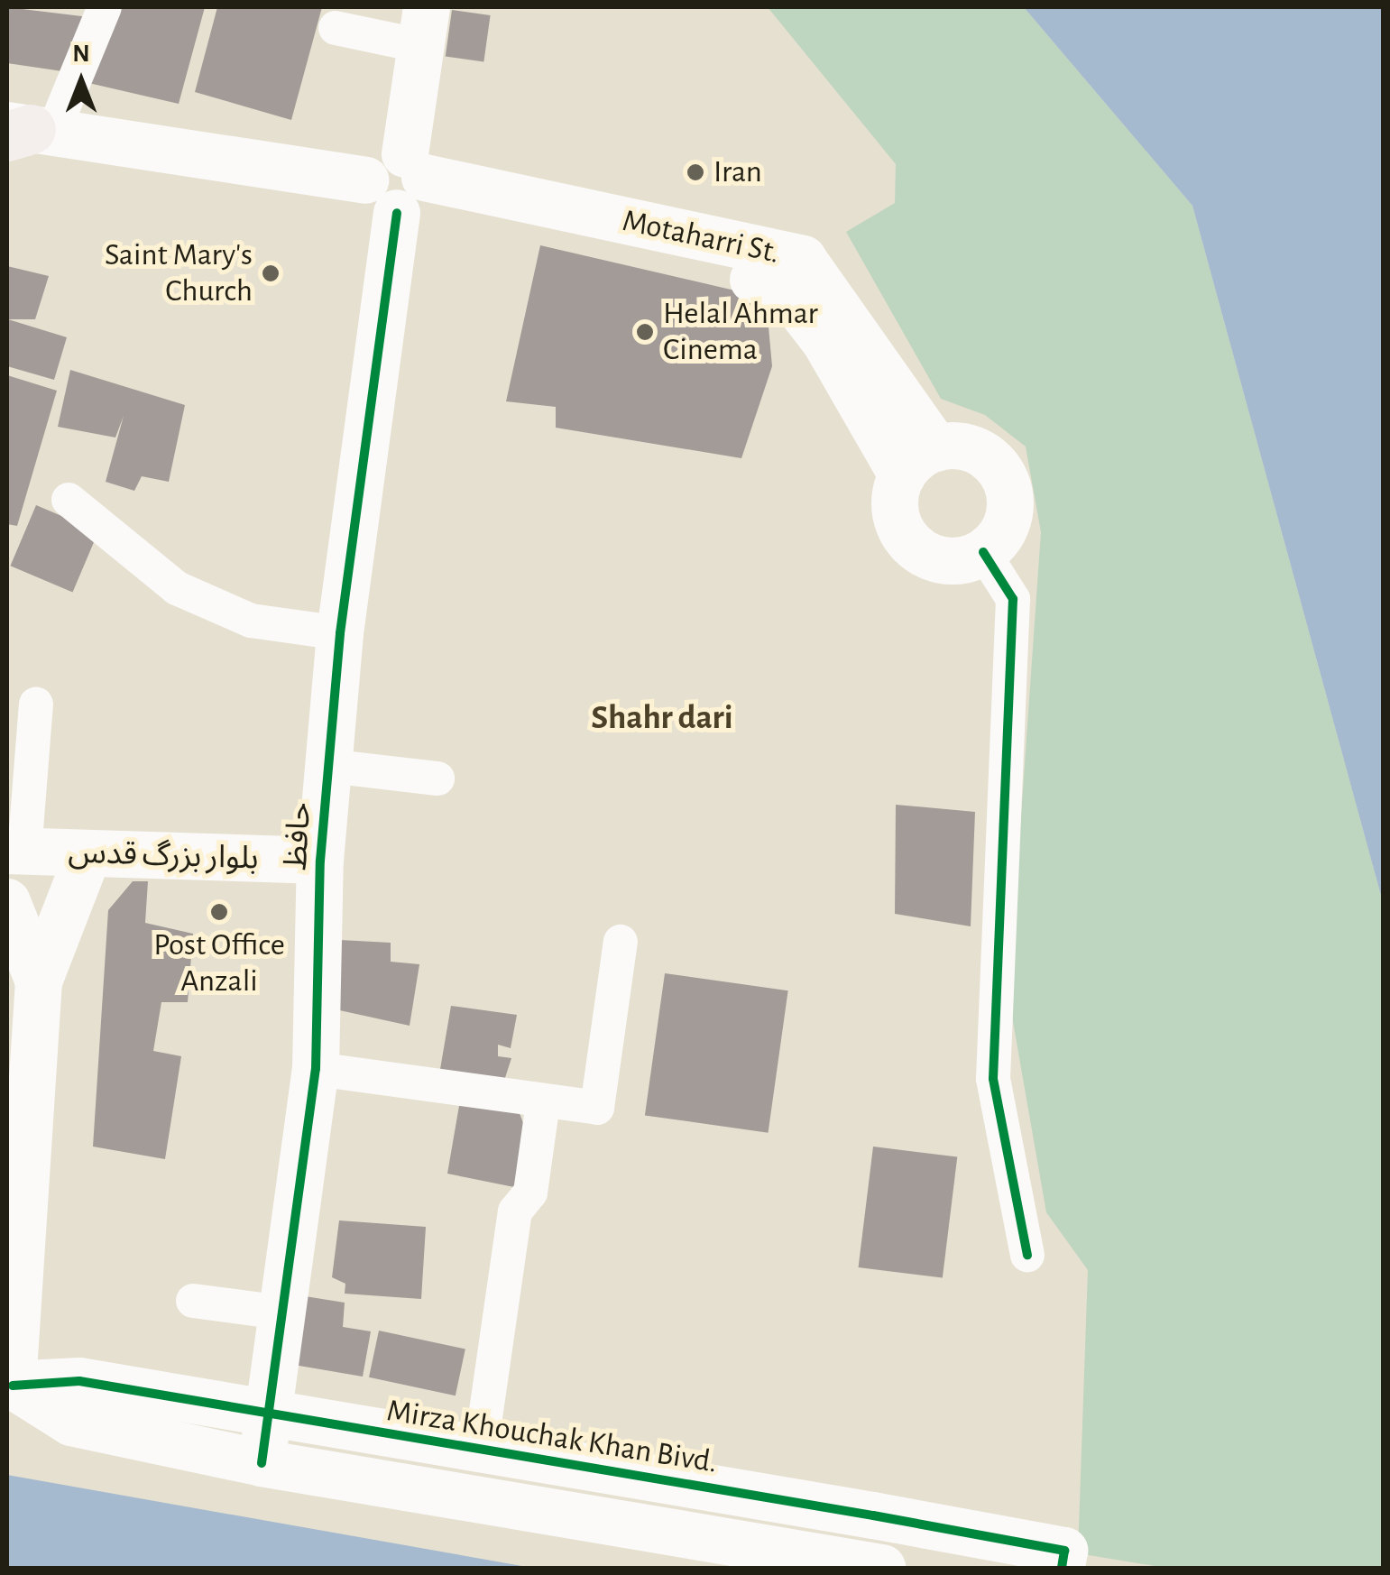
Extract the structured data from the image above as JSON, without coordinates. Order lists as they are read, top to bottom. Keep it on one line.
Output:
{"streets":{"street":["Motaharri St.","حافظ","بلوار بزرگ قدس","Mirza Khouchak Khan Bivd."]},"crossings":[["Motaharri St.","حافظ"],["حافظ","بلوار بزرگ قدس"],["حافظ","Mirza Khouchak Khan Bivd."]],"districts":["Shahr dari"],"places":["Iran","Saint Mary's Church","Helal Ahmar Cinema","Post Office Anzali"],"north":"top"}
